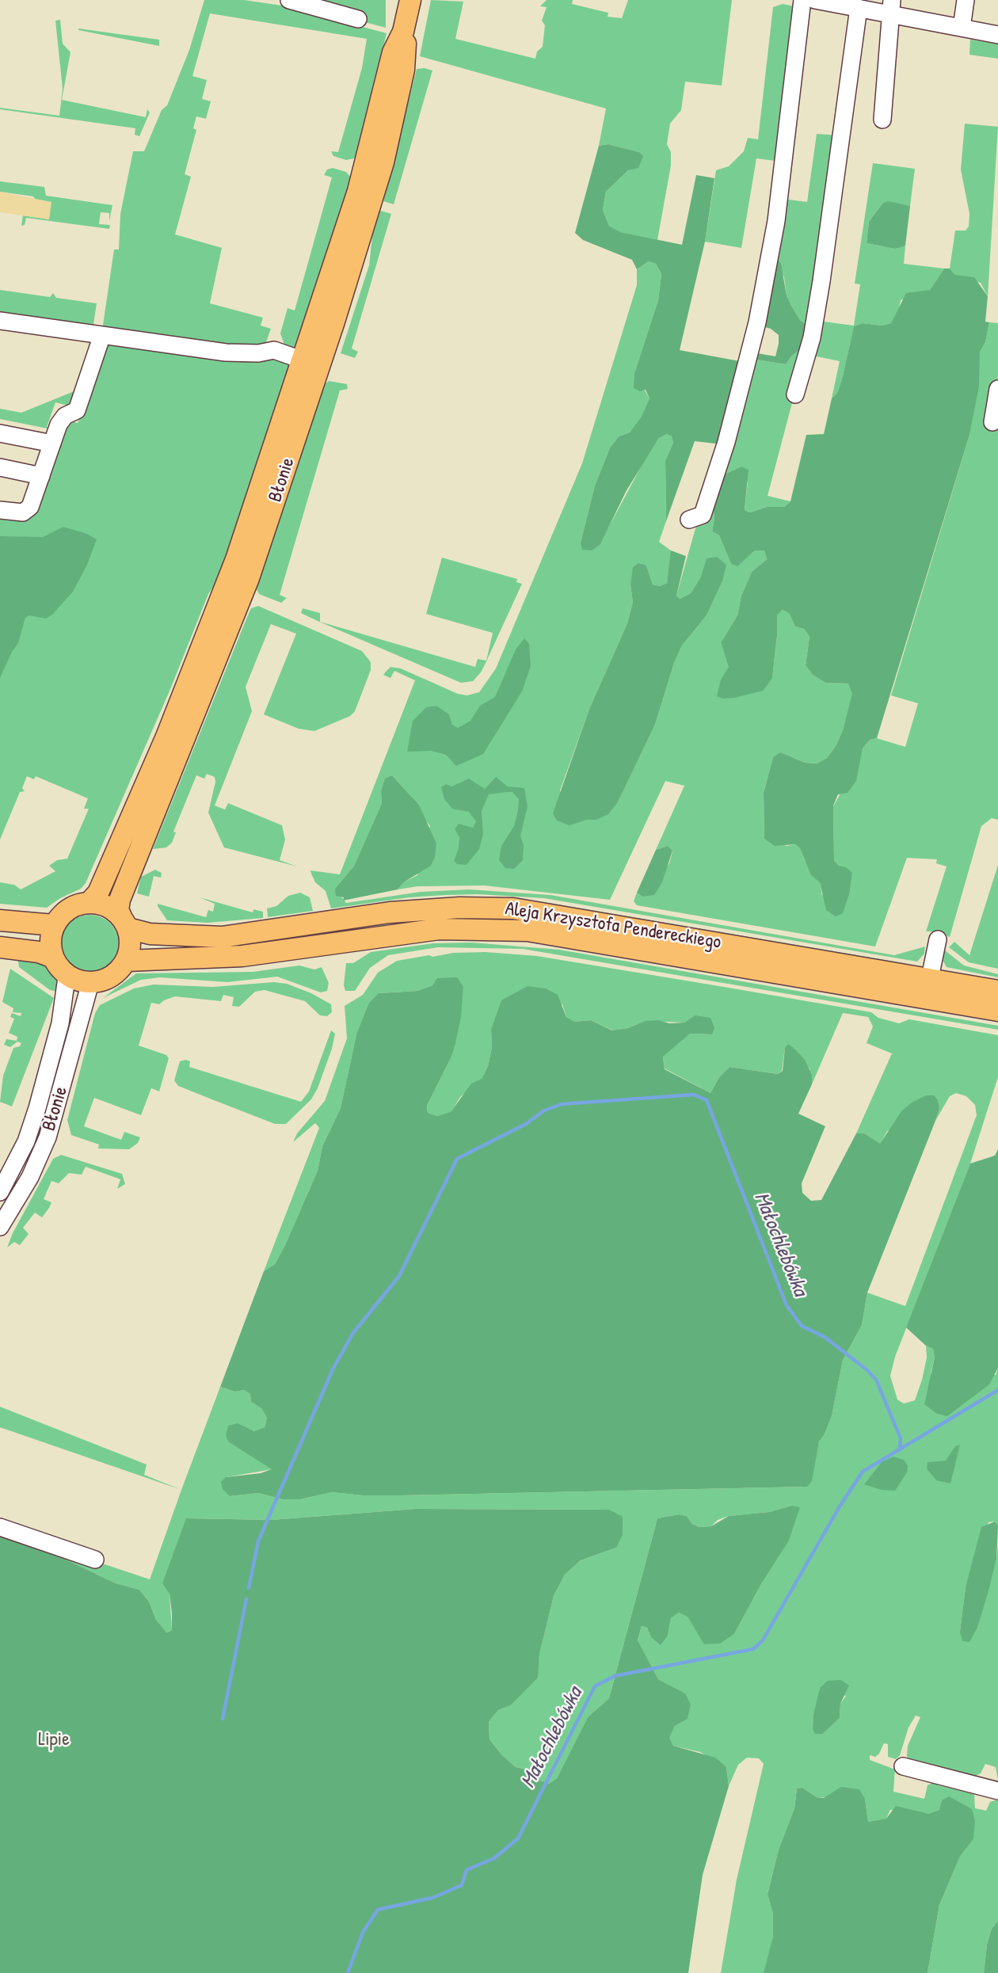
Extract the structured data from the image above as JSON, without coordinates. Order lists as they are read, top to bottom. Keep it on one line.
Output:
{"streets":{"main road":["Błonie","Aleja Krzysztofa Pendereckiego"]},"crossings":[["Błonie","Aleja Krzysztofa Pendereckiego"]],"water":["Małochlebówka"],"parks":["Lipie"]}
